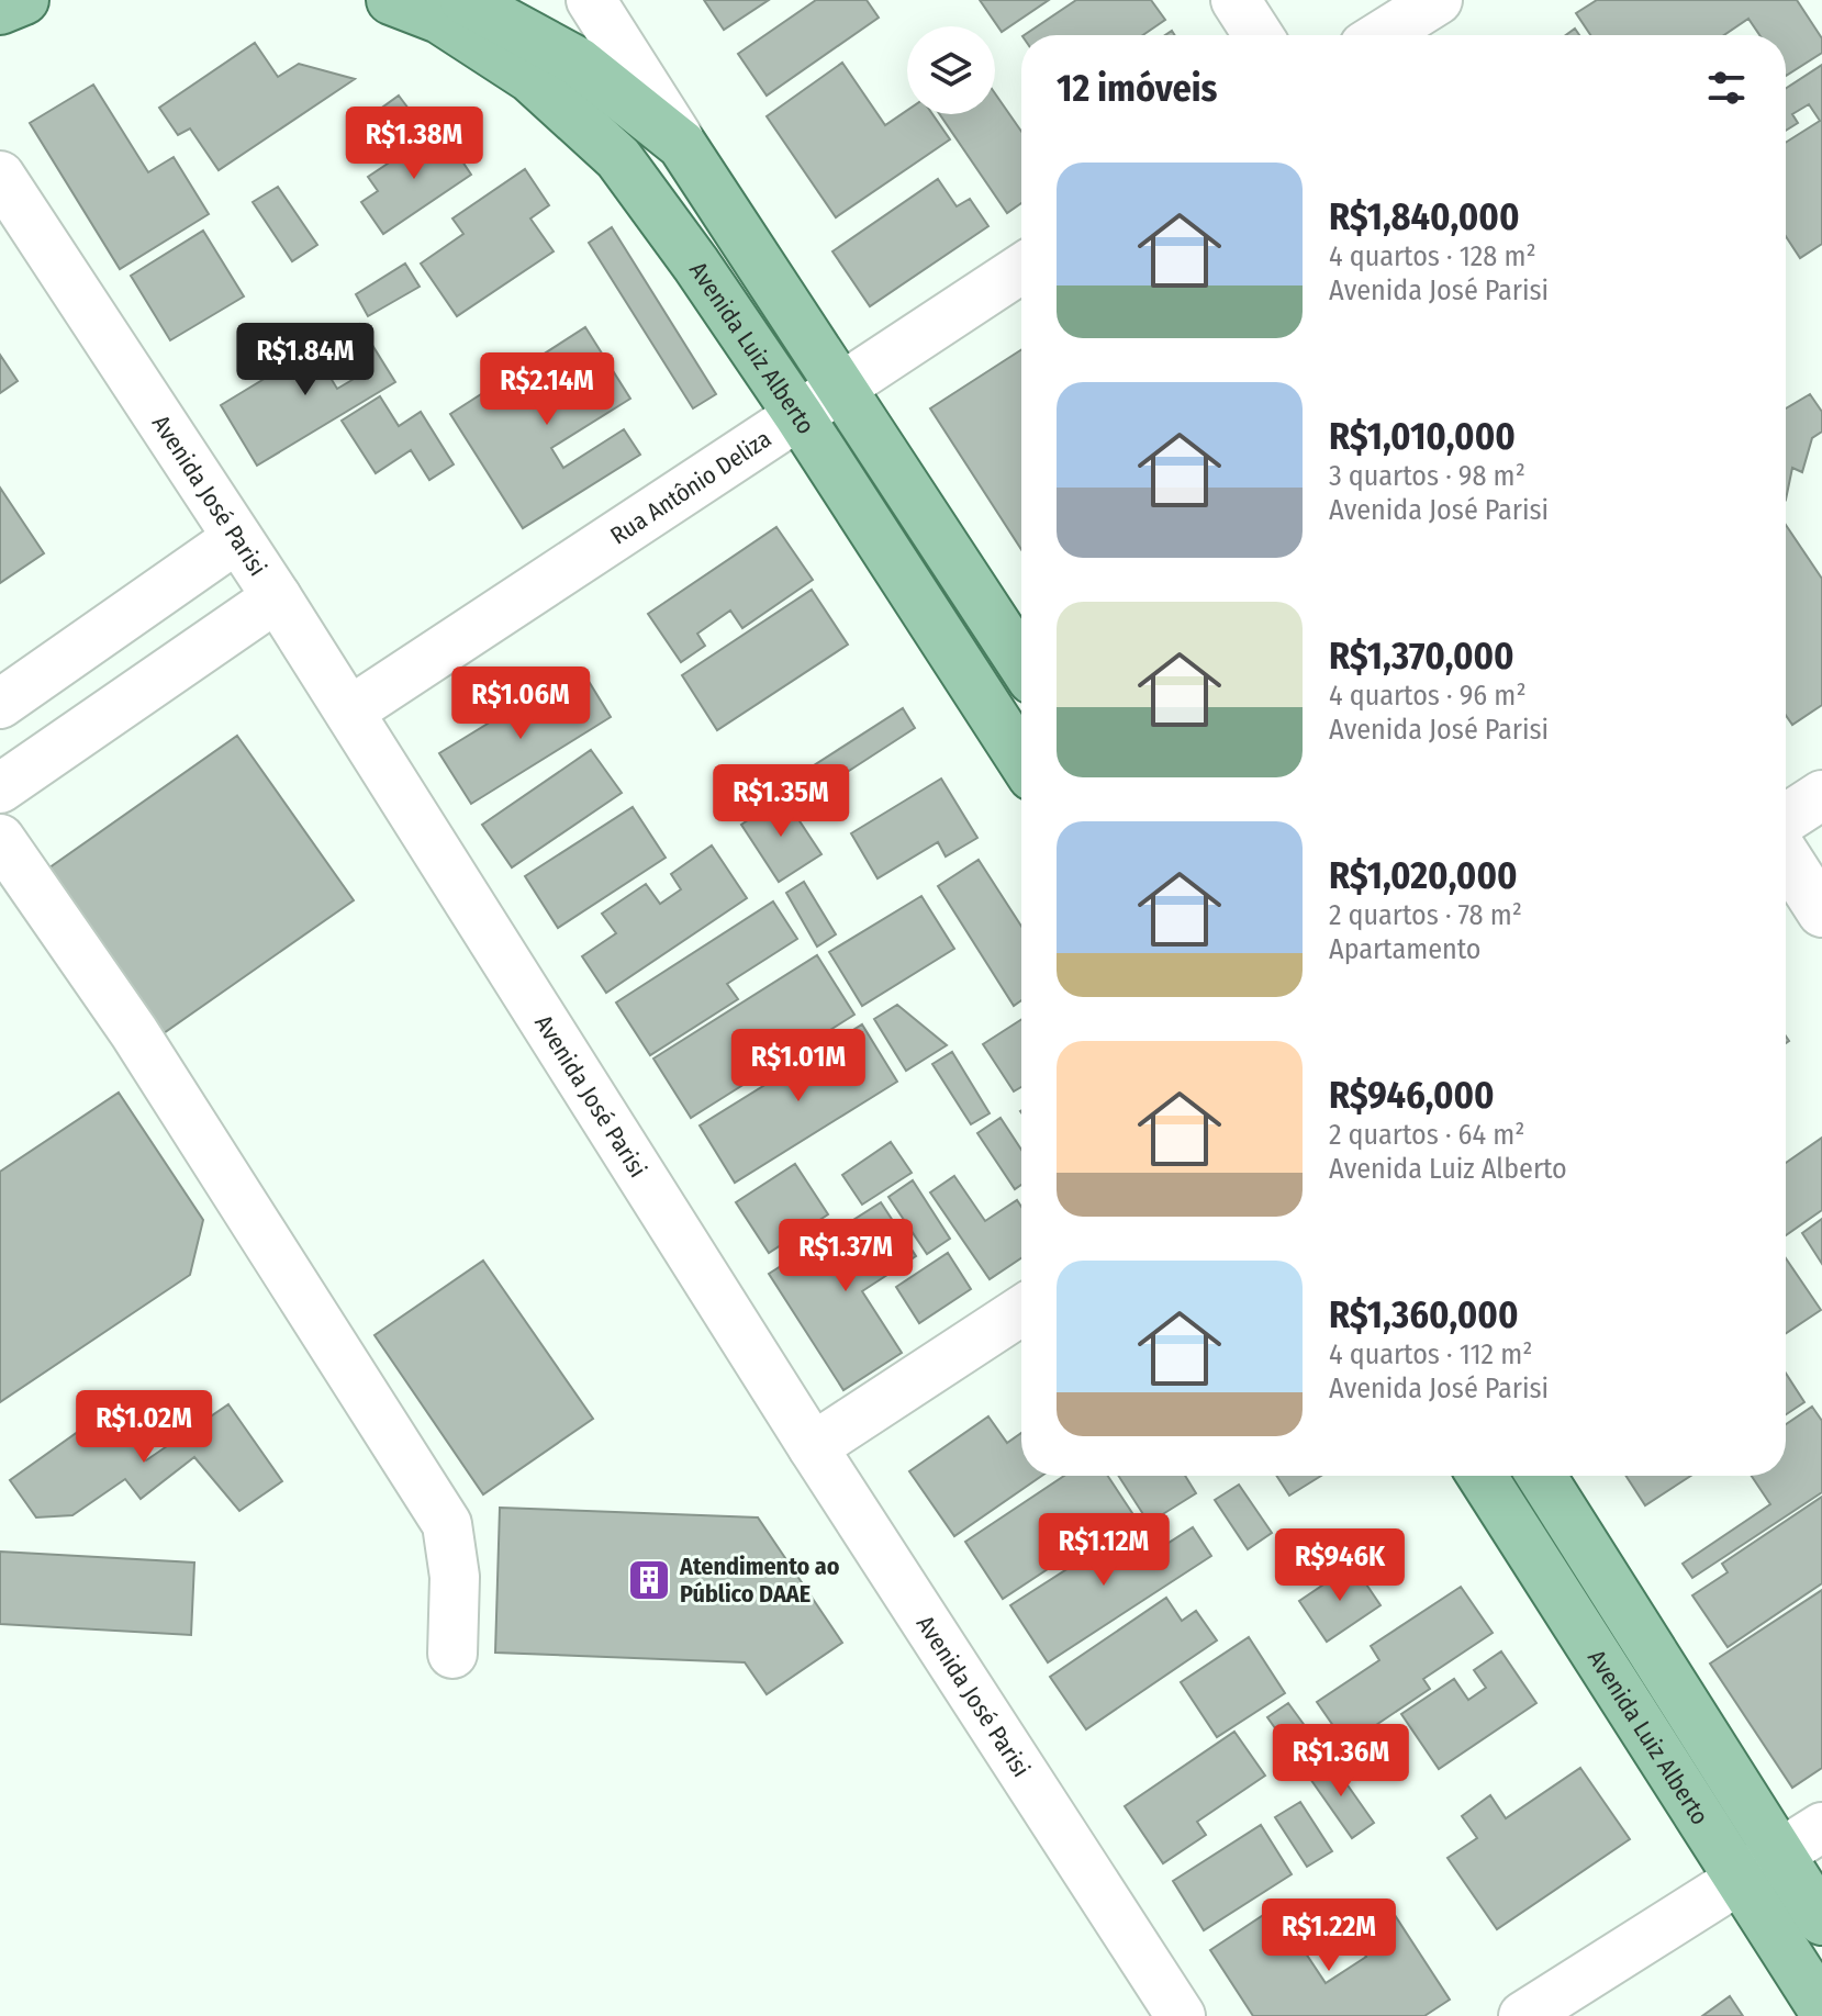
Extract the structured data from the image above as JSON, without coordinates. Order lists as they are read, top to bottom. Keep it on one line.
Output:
{"streets":{"main road":["Avenida Luiz Alberto"],"street":["Rua Antônio Deliza","Avenida José Parisi"]},"crossings":[["Avenida Luiz Alberto","Rua Antônio Deliza"],["Rua Antônio Deliza","Avenida José Parisi"]],"places":{"building":["Atendimento ao Público DAAE"]},"page":{"heading":"12 imóveis","price":["R$1.38M","R$1.84M","R$2.14M","R$1.06M","R$1.35M","R$1.01M","R$1.37M","R$1.02M","R$1.12M","R$946K","R$1.36M","R$1.22M"],"list":[{"name":"R$1,840,000","note":"4 quartos · 128 m² · Avenida José Parisi"},{"name":"R$1,010,000","note":"3 quartos · 98 m² · Avenida José Parisi"},{"name":"R$1,370,000","note":"4 quartos · 96 m² · Avenida José Parisi"},{"name":"R$1,020,000","note":"2 quartos · 78 m² · Apartamento"},{"name":"R$946,000","note":"2 quartos · 64 m² · Avenida Luiz Alberto"},{"name":"R$1,360,000","note":"4 quartos · 112 m² · Avenida José Parisi"}]}}
